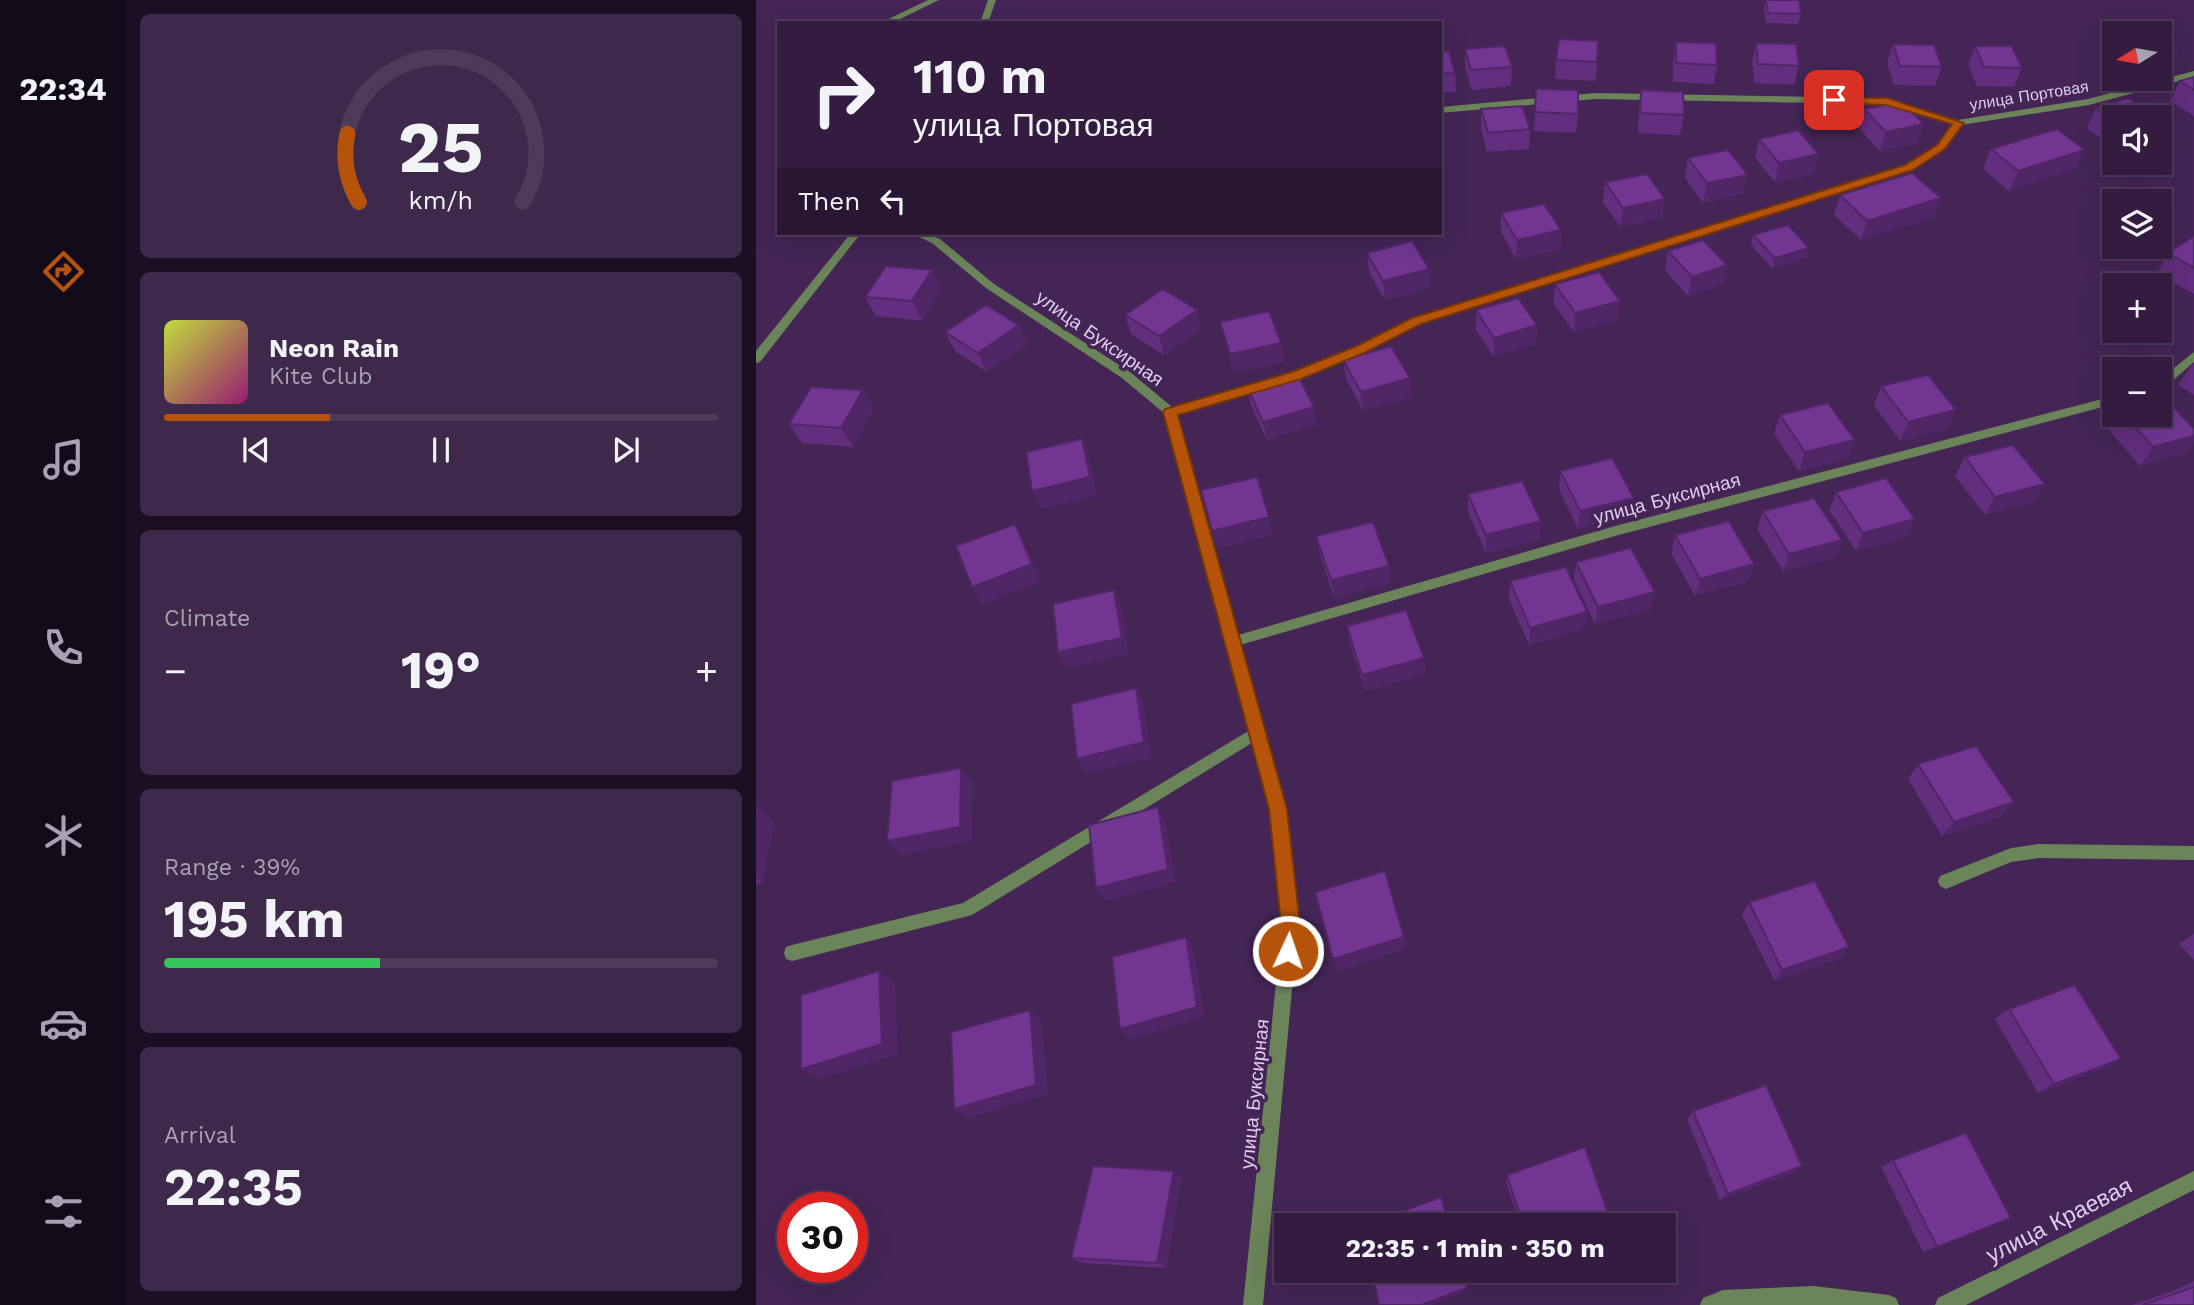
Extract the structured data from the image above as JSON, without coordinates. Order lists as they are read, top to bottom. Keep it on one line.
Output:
{"streets":{"street":["улица Портовая","улица Буксирная","улица Краевая"]},"crossings":[["улица Портовая","улица Буксирная"]],"north":"left","page":{"tabs":"22:34","map_buttons":["+","−"],"turn":["110 m","улица Портовая"],"then":"Then","song":["Neon Rain","Kite Club"],"tile":["Climate",["Range · 39%","195 km"],["Arrival","22:35"]],"heat":["−","19°","+"],"limit":"30","trip":"22:35 · 1 min · 350 m","gauge":["25","km/h"]}}
